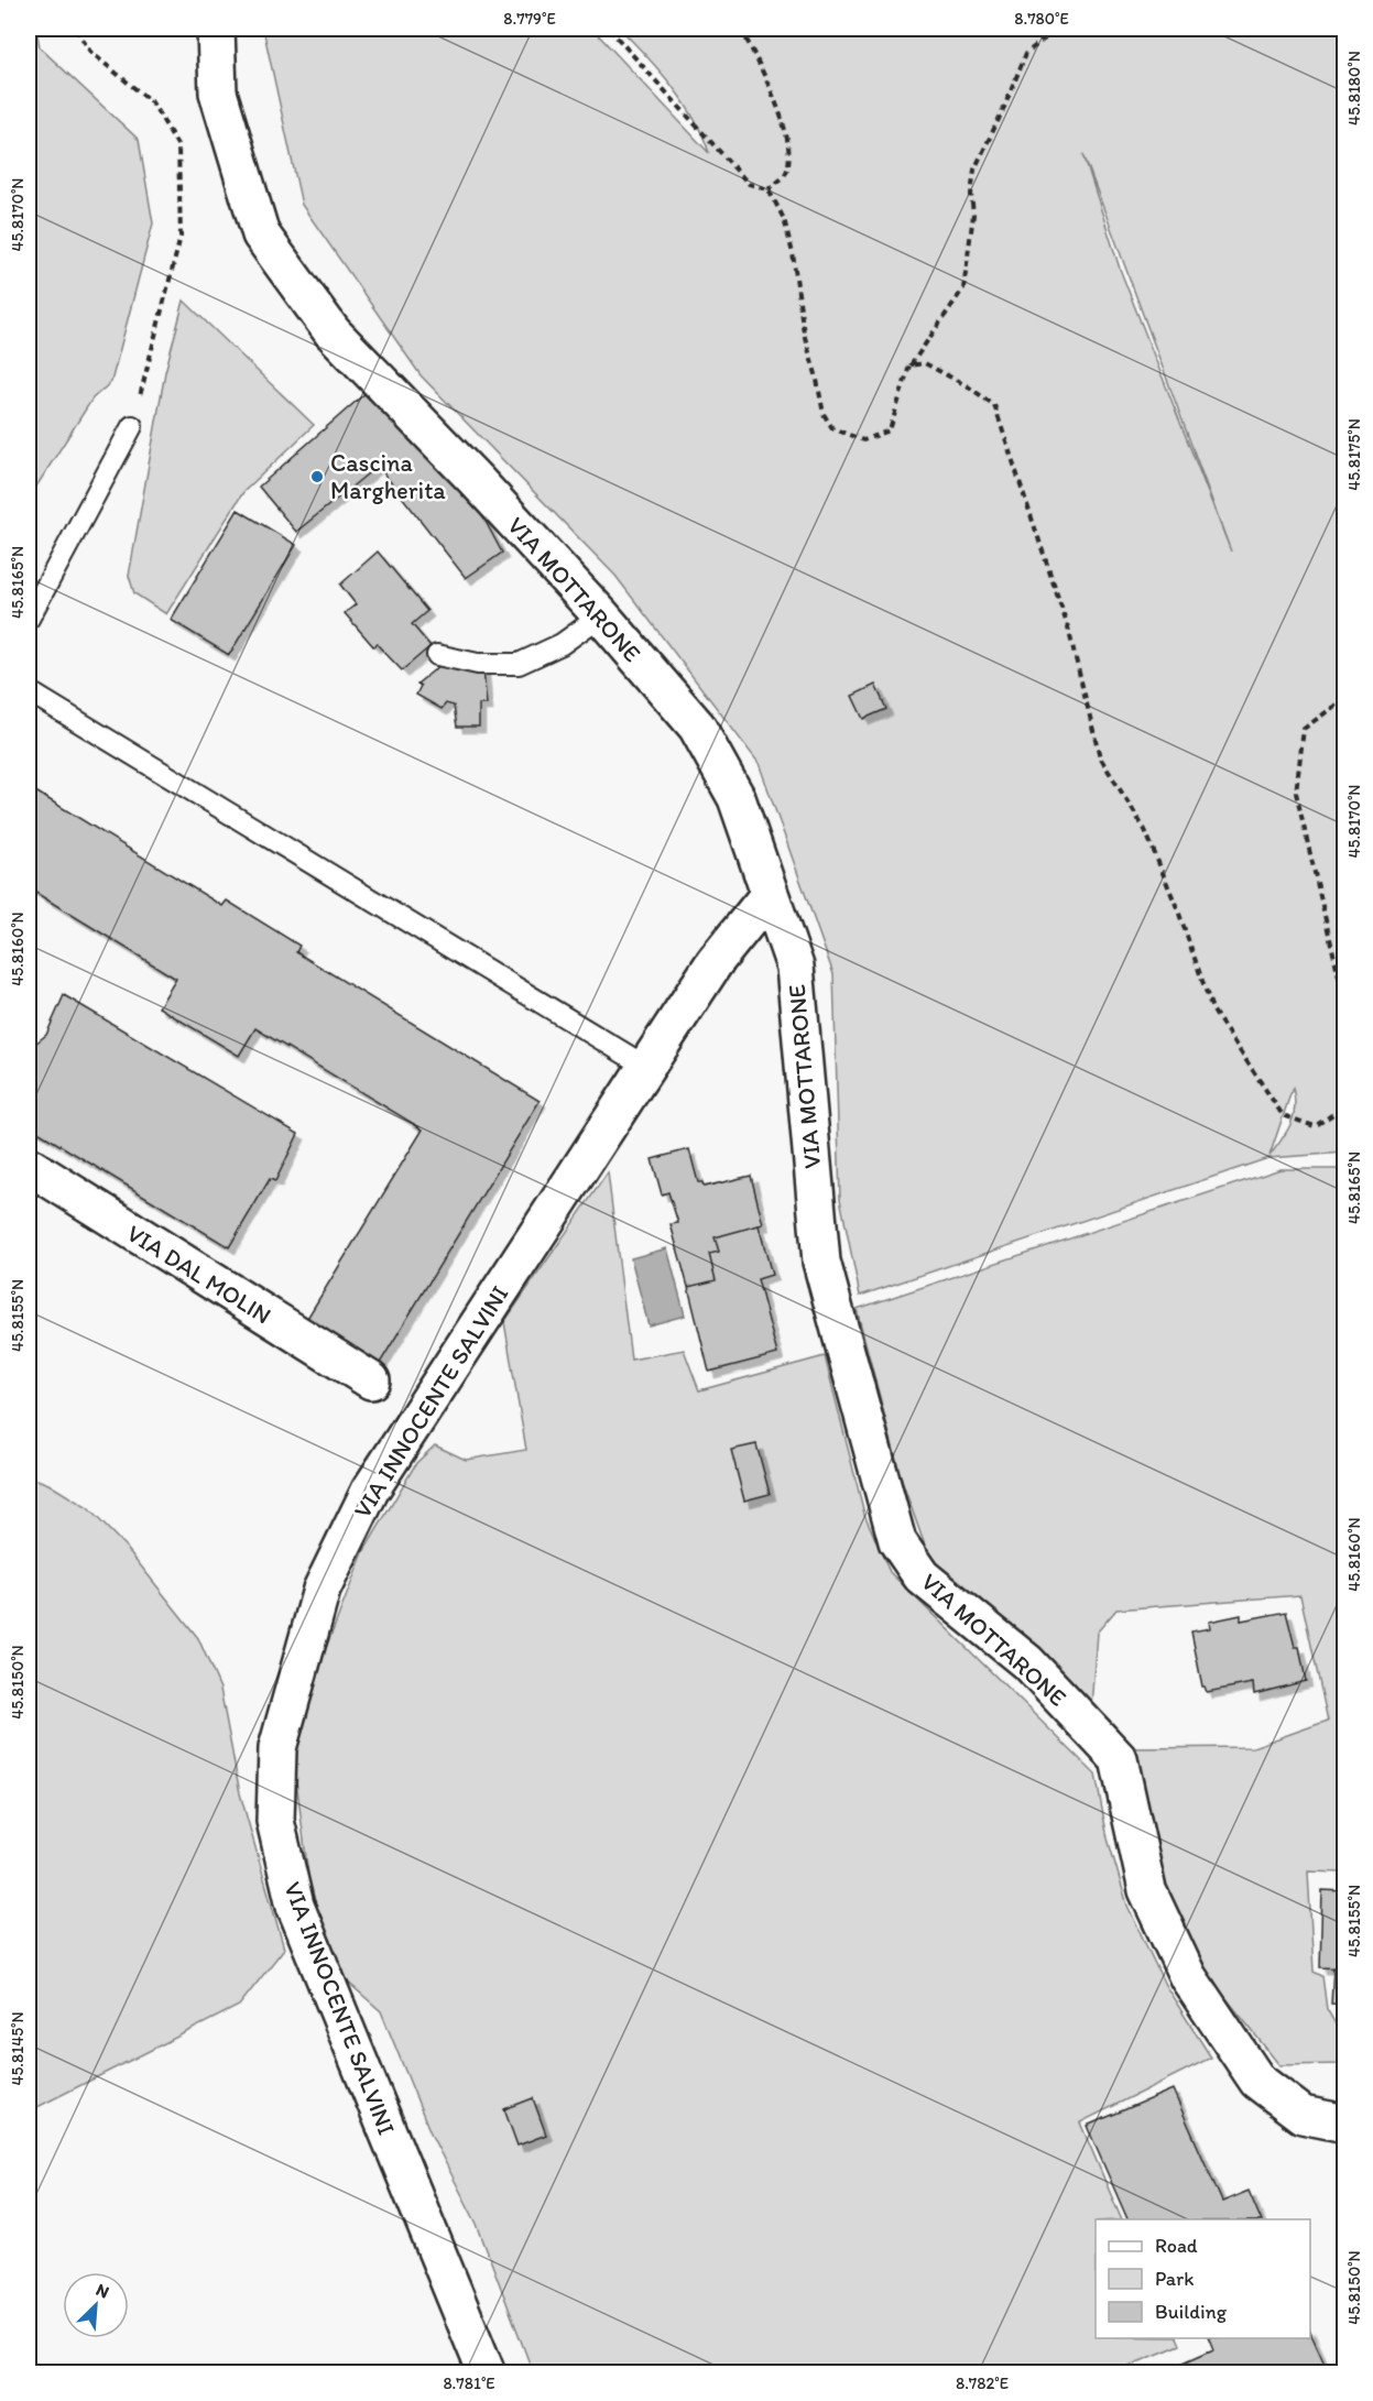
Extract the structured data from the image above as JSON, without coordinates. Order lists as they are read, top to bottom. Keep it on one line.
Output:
{"streets":{"street":["VIA MOTTARONE","VIA DAL MOLIN","VIA INNOCENTE SALVINI"]},"crossings":[["VIA MOTTARONE","VIA INNOCENTE SALVINI"]],"places":["Cascina Margherita"],"legend":["Road","Park","Building"],"north":"top right","coordinates":["8.779°E","8.780°E","45.8180°N","45.8170°N","45.8175°N","45.8165°N","45.8160°N","45.8155°N","45.8150°N","45.8145°N","8.781°E","8.782°E"]}
